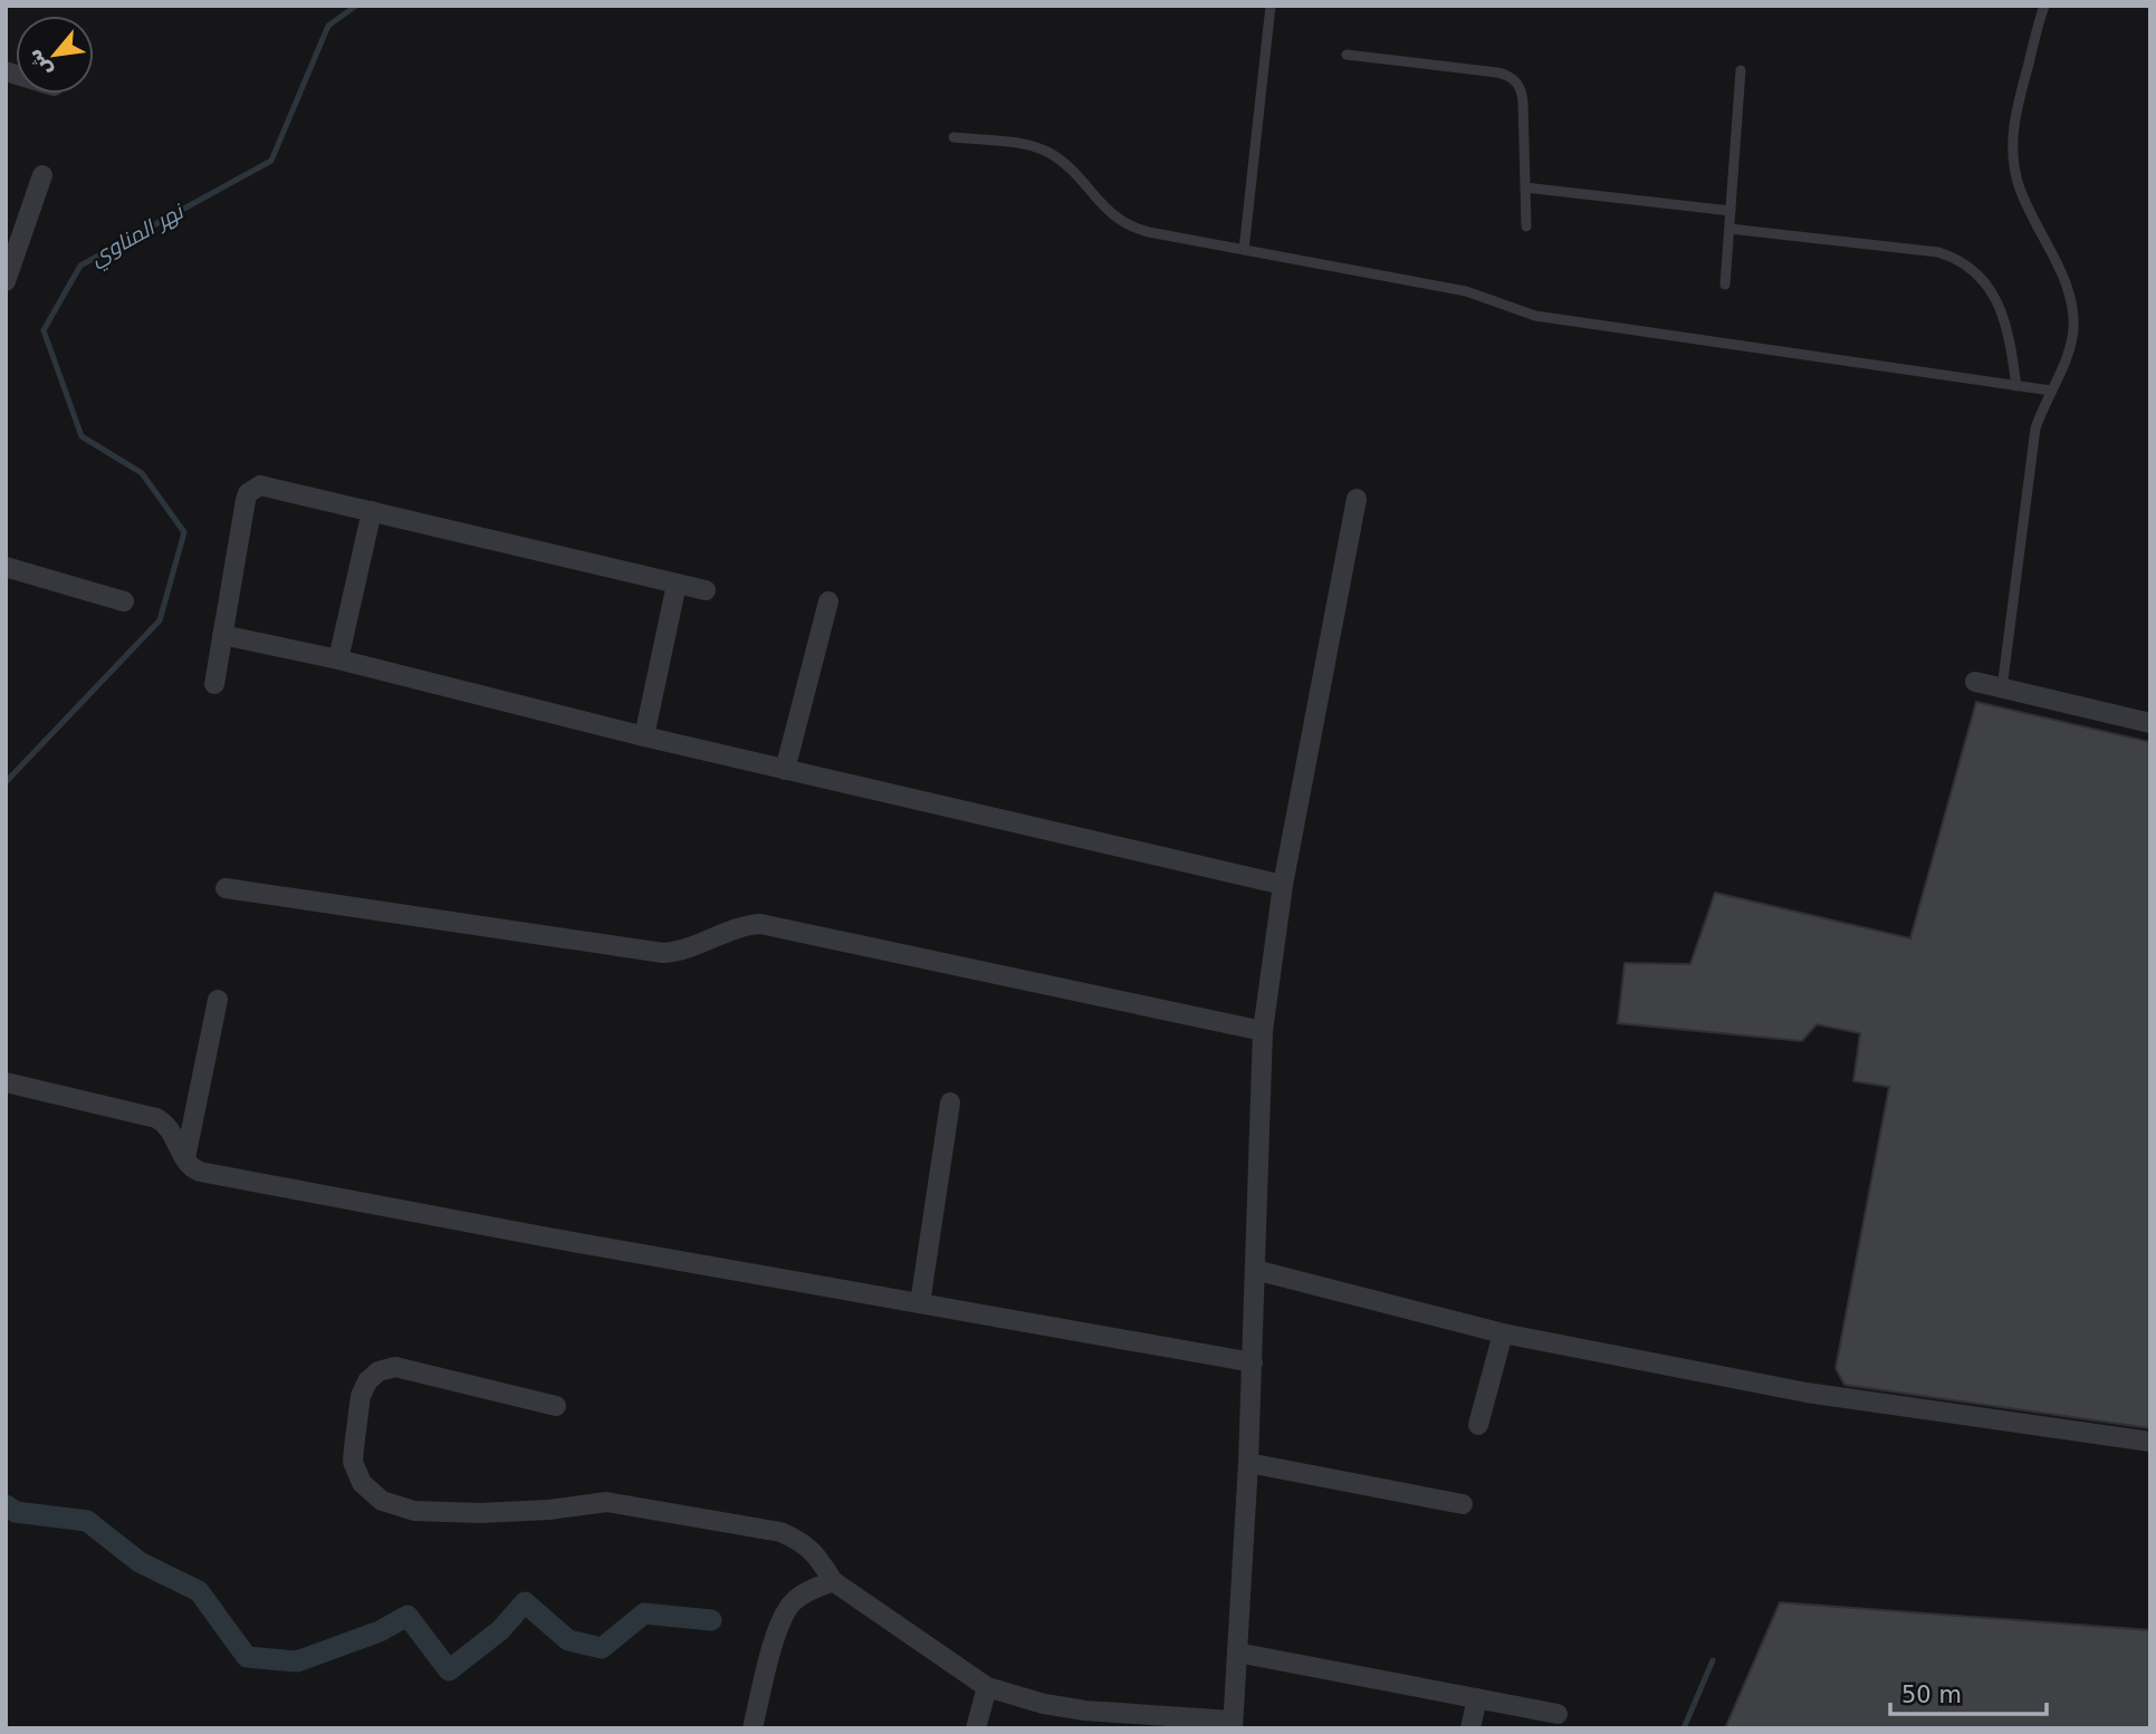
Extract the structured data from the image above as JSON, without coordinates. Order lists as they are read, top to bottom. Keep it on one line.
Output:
{"water":["نهر المناوي"],"scale_bar":"50 m","north":"bottom left"}
